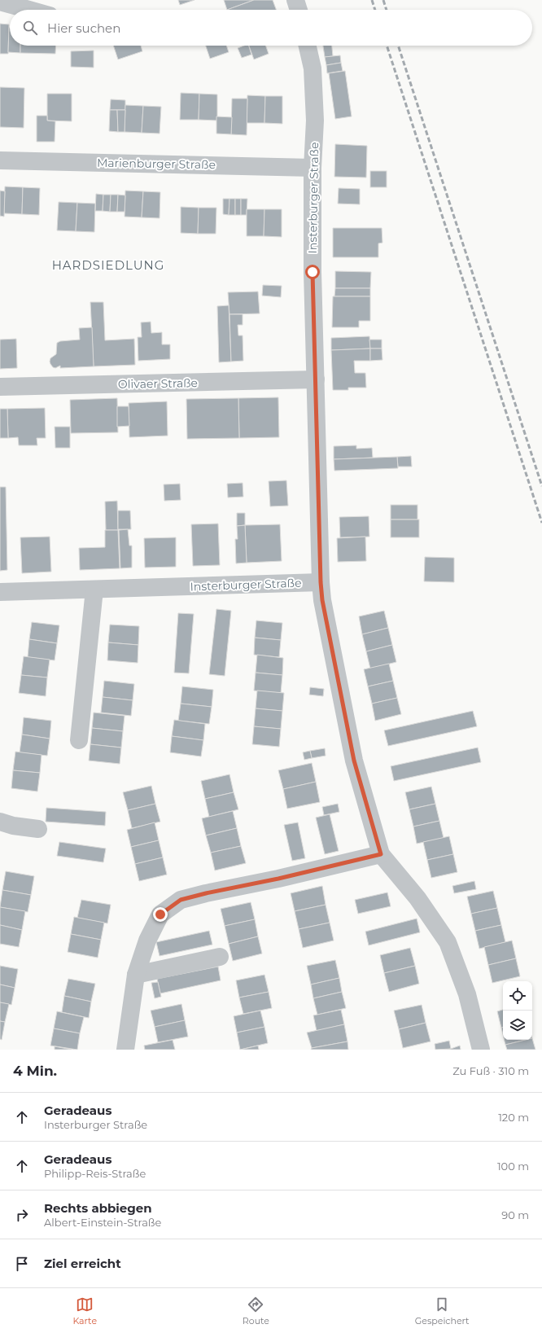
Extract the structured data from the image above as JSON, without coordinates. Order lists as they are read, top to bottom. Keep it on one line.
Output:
{"streets":{"street":["Marienburger Straße","Insterburger Straße","Olivaer Straße"]},"crossings":[["Marienburger Straße","Insterburger Straße"],["Insterburger Straße","Olivaer Straße"]],"districts":["HARDSIEDLUNG"],"page":{"search":"Hier suchen","heading":["4 Min.","Zu Fuß · 310 m"],"list":[["Geradeaus","Insterburger Straße","120 m"],["Geradeaus","Philipp-Reis-Straße","100 m"],["Rechts abbiegen","Albert-Einstein-Straße","90 m"],"Ziel erreicht"],"nav":["Karte","Route","Gespeichert"]}}
